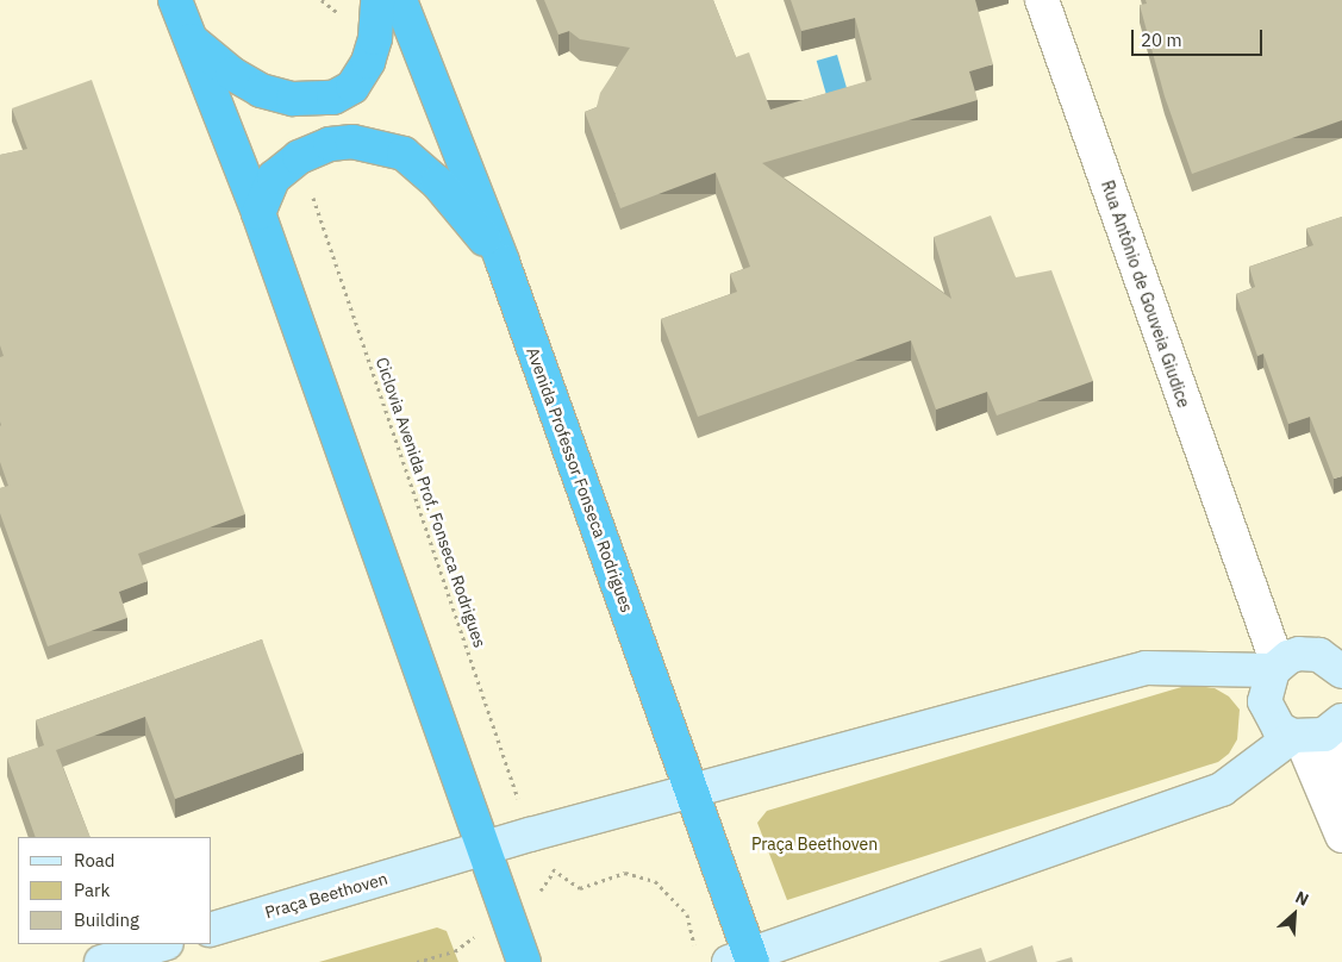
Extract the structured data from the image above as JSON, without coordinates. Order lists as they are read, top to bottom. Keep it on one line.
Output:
{"streets":{"highway":["Avenida Professor Fonseca Rodrigues"],"street":["Rua Antônio de Gouveia Giudice","Praça Beethoven"],"path":["Ciclovia Avenida Prof. Fonseca Rodrigues"]},"crossings":[["Rua Antônio de Gouveia Giudice","Praça Beethoven"],["Avenida Professor Fonseca Rodrigues","Praça Beethoven"],["Ciclovia Avenida Prof. Fonseca Rodrigues","Praça Beethoven"]],"parks":["Praça Beethoven"],"legend":["Road","Park","Building"],"scale_bar":"20 m","north":"top right"}
